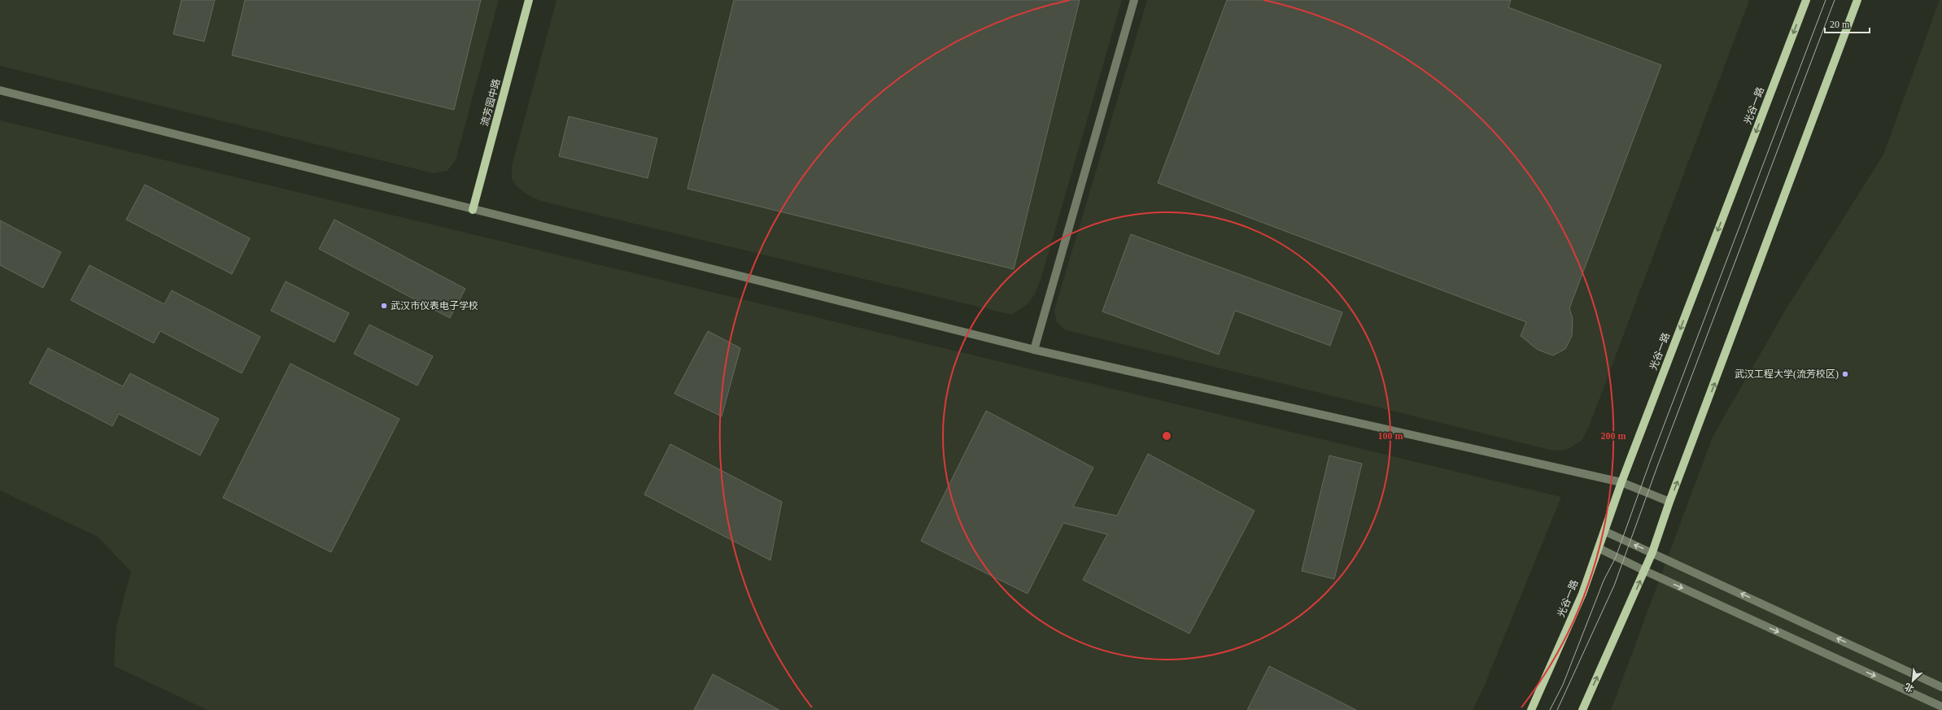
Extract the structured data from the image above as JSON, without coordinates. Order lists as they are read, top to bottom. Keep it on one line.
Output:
{"streets":{"main road":["流芳园中路","光谷一路"]},"places":["武汉市仪表电子学校","武汉工程大学(流芳校区)"],"scale_bar":"20 m","north":"bottom left","rings":["100 m","200 m"]}
